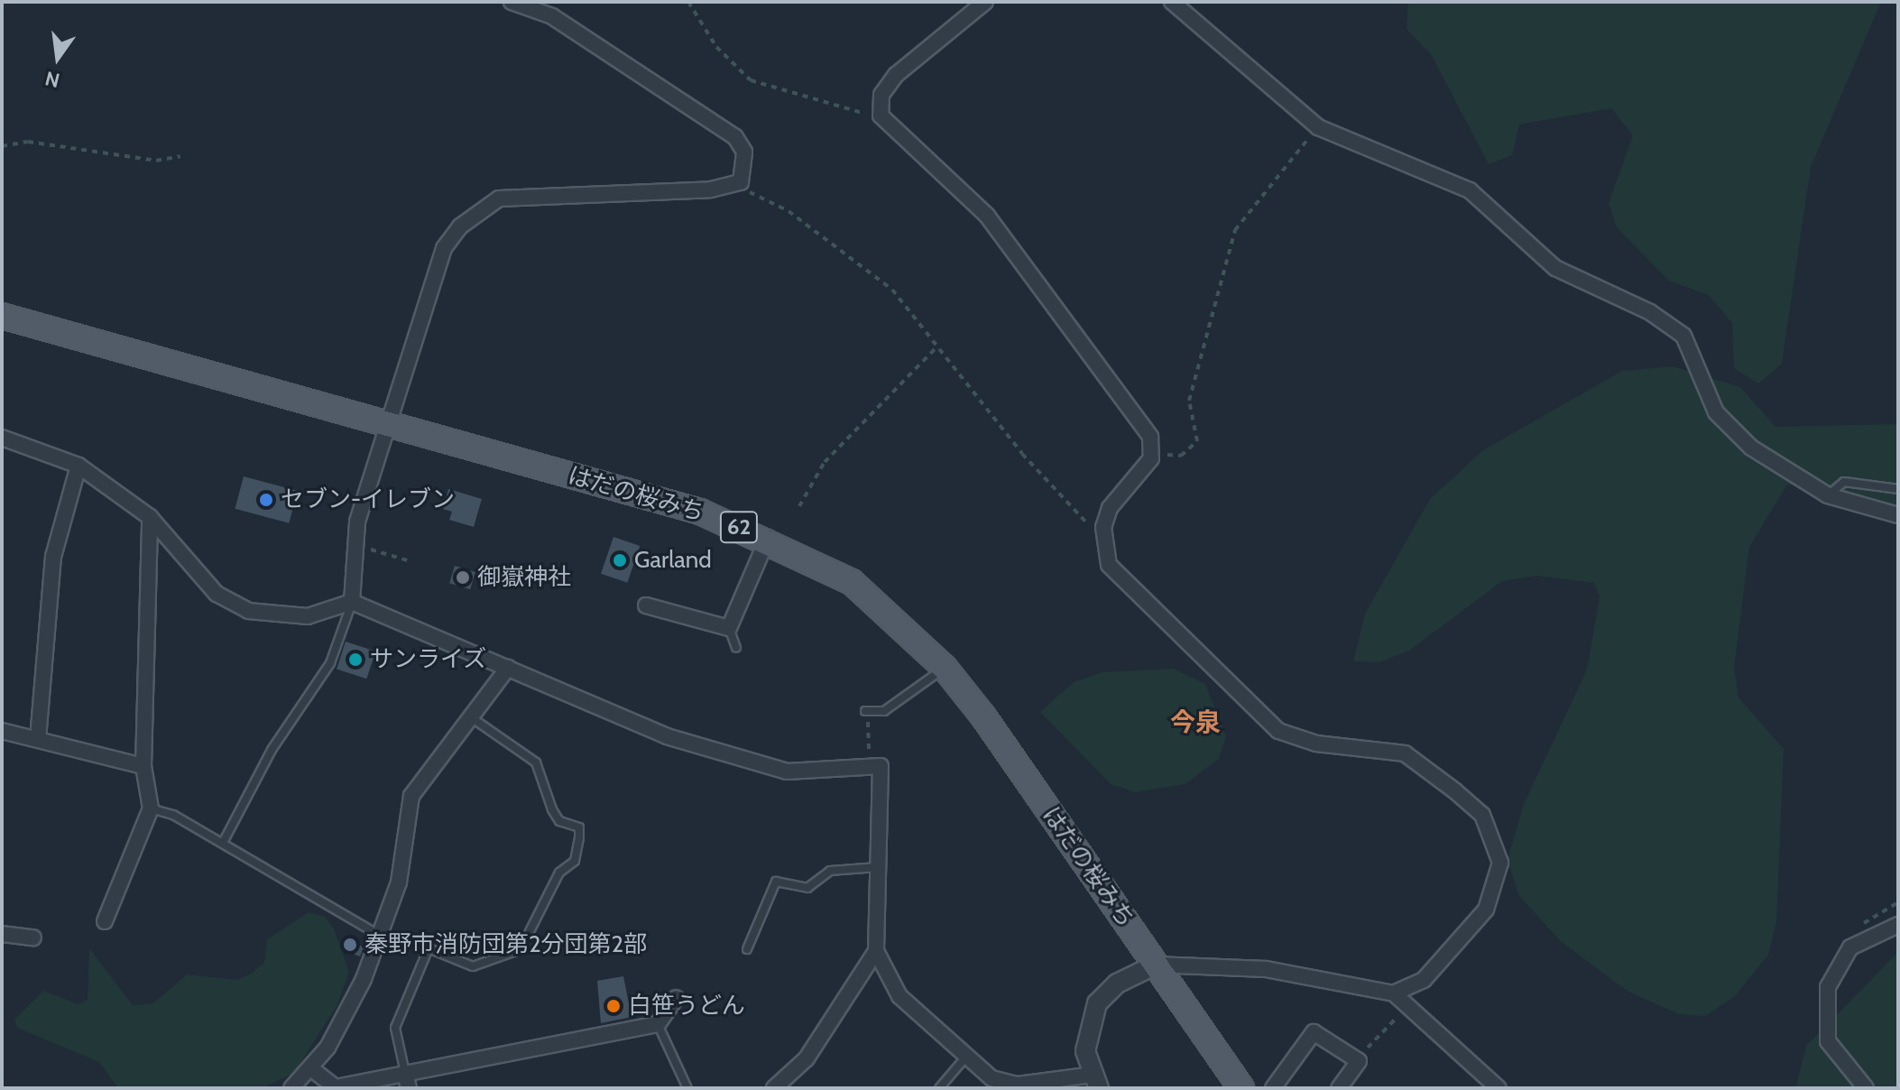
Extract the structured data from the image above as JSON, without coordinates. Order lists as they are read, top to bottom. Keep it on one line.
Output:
{"streets":{"main road":["はだの桜みち","62"]},"districts":["今泉"],"places":["セブン-イレブン","Garland","御嶽神社","サンライズ","秦野市消防団第2分団第2部","白笹うどん"],"north":"bottom"}
